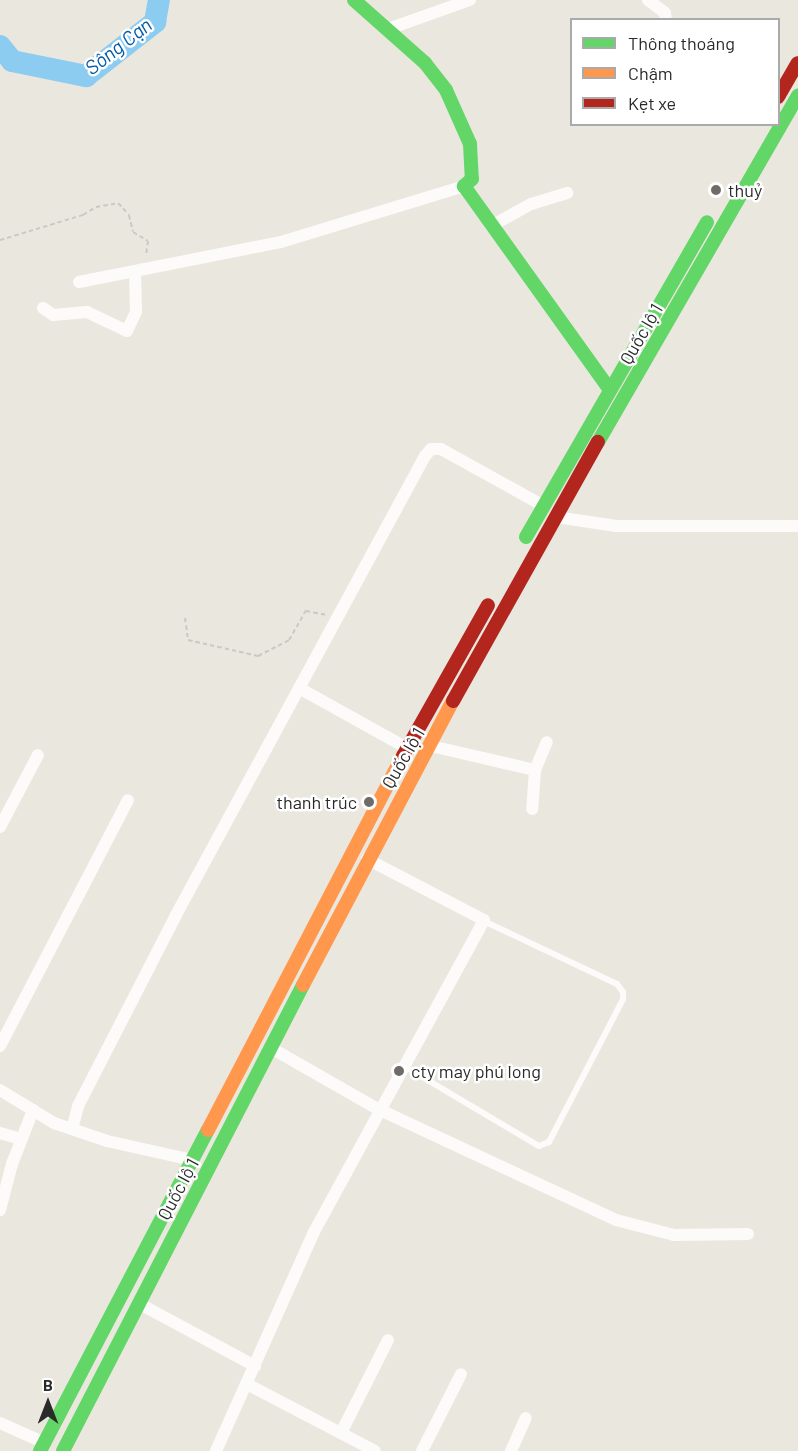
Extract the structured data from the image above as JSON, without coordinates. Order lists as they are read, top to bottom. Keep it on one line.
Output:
{"streets":{"main road":["Quốc lộ 1"]},"water":["Sông Cạn"],"places":["thuỷ","thanh trúc","cty may phú long"],"legend":["Thông thoáng","Chậm","Kẹt xe"],"north":"top"}
